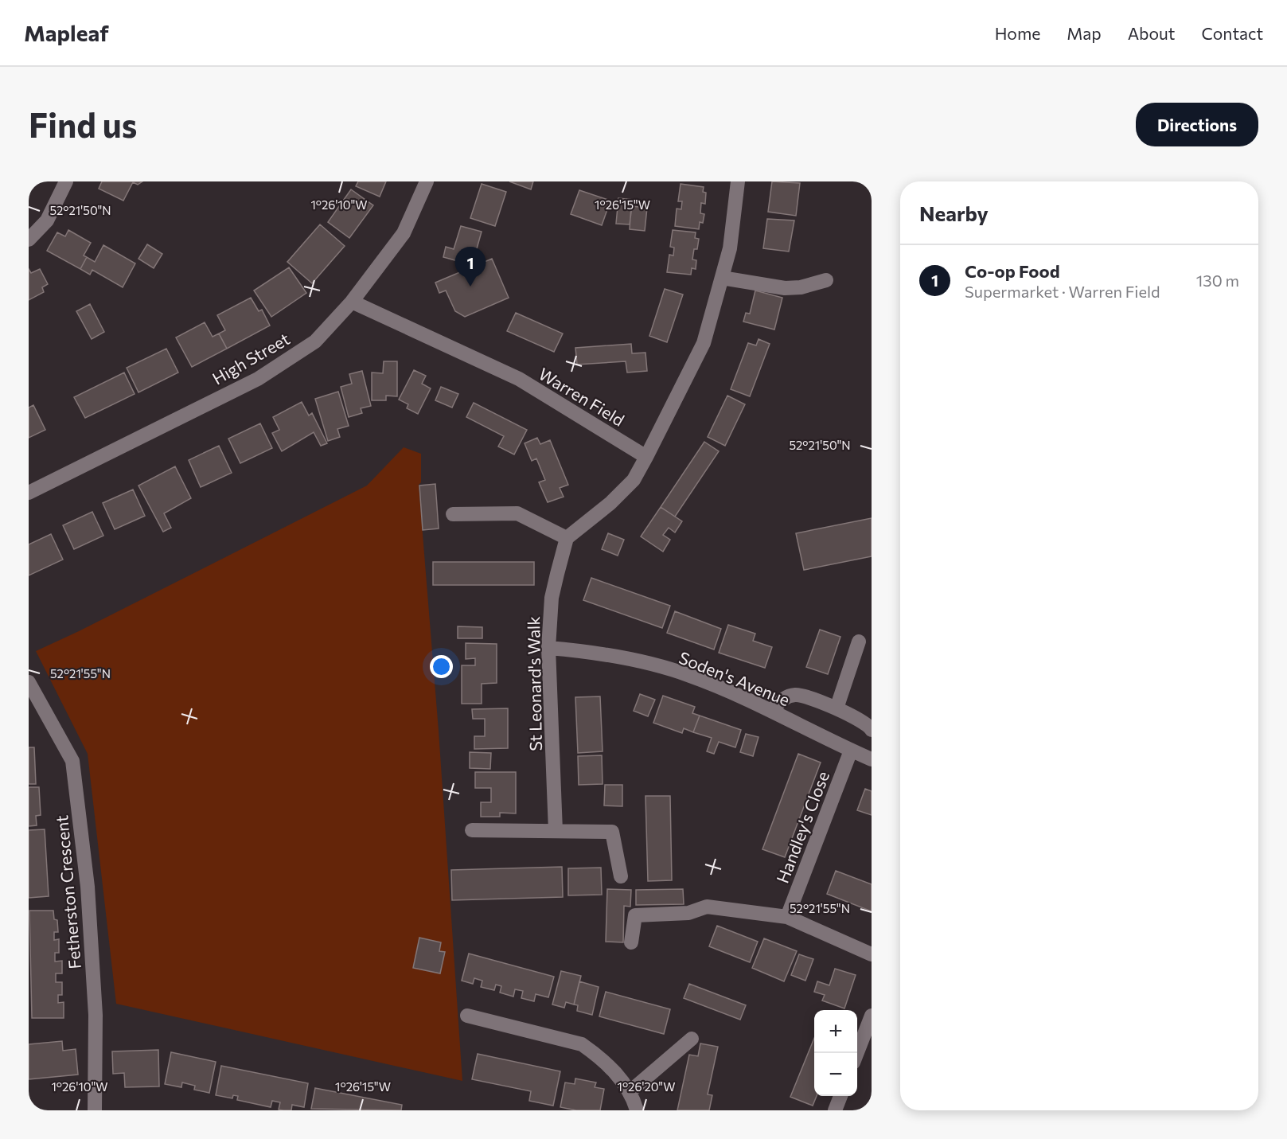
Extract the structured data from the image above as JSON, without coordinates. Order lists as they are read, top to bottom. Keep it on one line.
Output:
{"streets":{"street":["High Street","Warren Field","Soden's Avenue","St Leonard's Walk","Handley's Close","Fetherston Crescent"]},"crossings":[["High Street","Warren Field"],["Soden's Avenue","St Leonard's Walk"],["Soden's Avenue","Handley's Close"]],"page":{"header":"Mapleaf","nav":["Home","Map","About","Contact"],"buttons":"Directions","title":"Find us","heading":"Nearby","list":[{"mark":"1","name":"Co-op Food","note":"Supermarket · Warren Field","value":"130 m"}],"pins":"1","map_buttons":["+","−"]},"coordinates":["1°26'10\"W","1°26'15\"W","52°21'50\"N","52°21'55\"N","1°26'20\"W"]}
